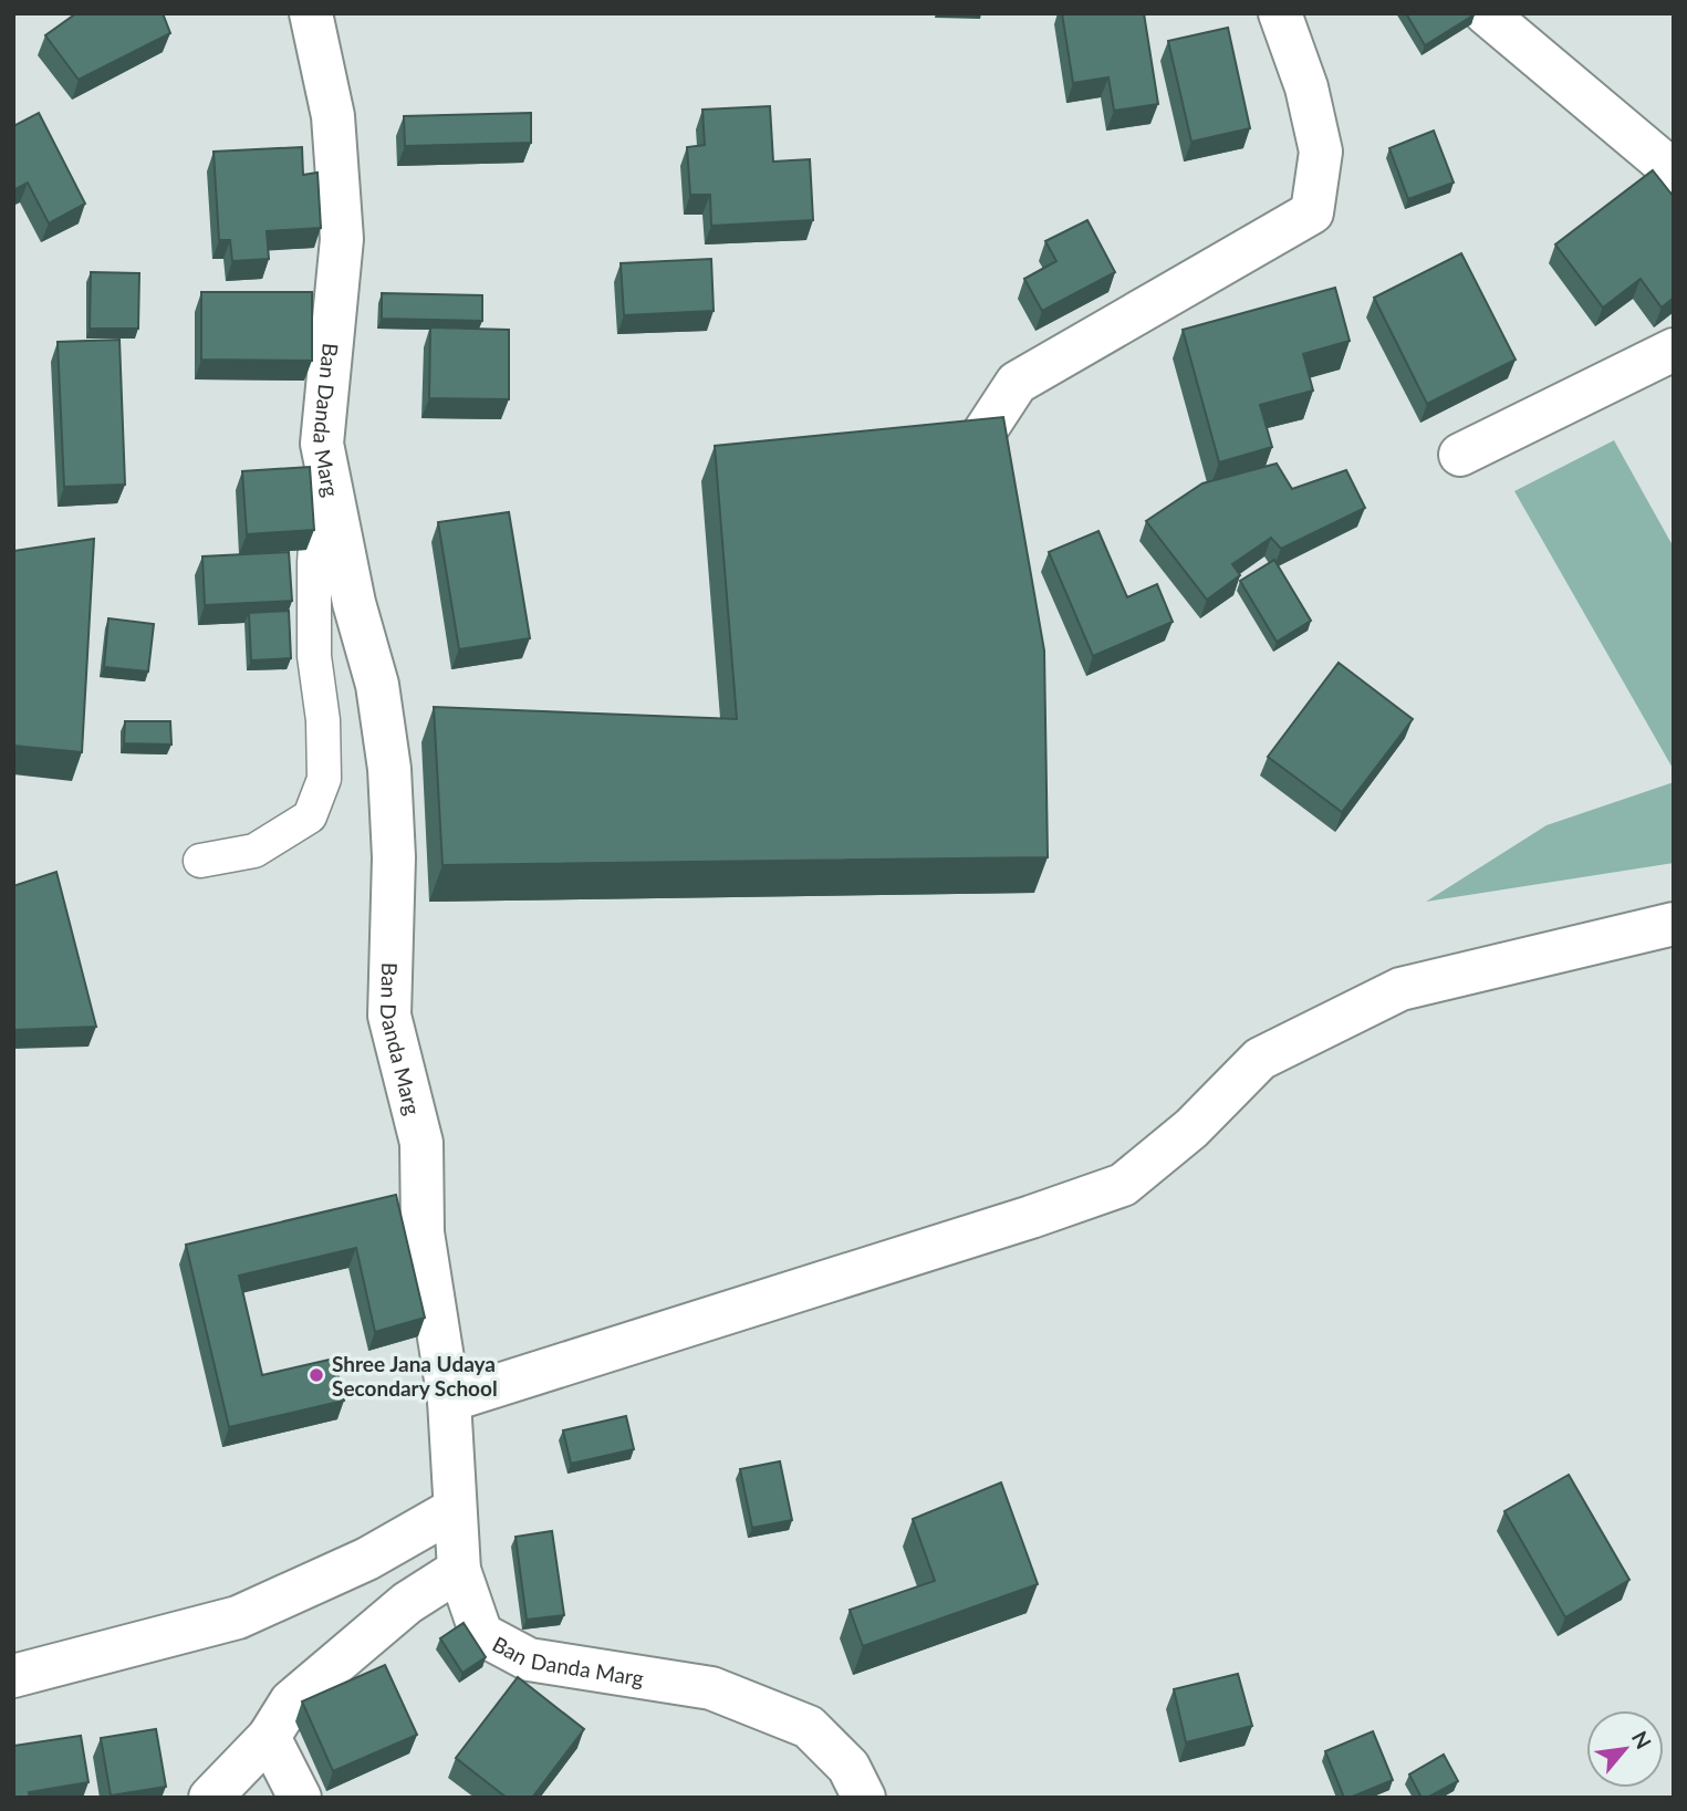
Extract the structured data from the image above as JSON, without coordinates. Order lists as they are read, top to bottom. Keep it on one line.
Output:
{"streets":{"street":["Ban Danda Marg"]},"places":["Shree Jana Udaya Secondary School"],"north":"top right"}
